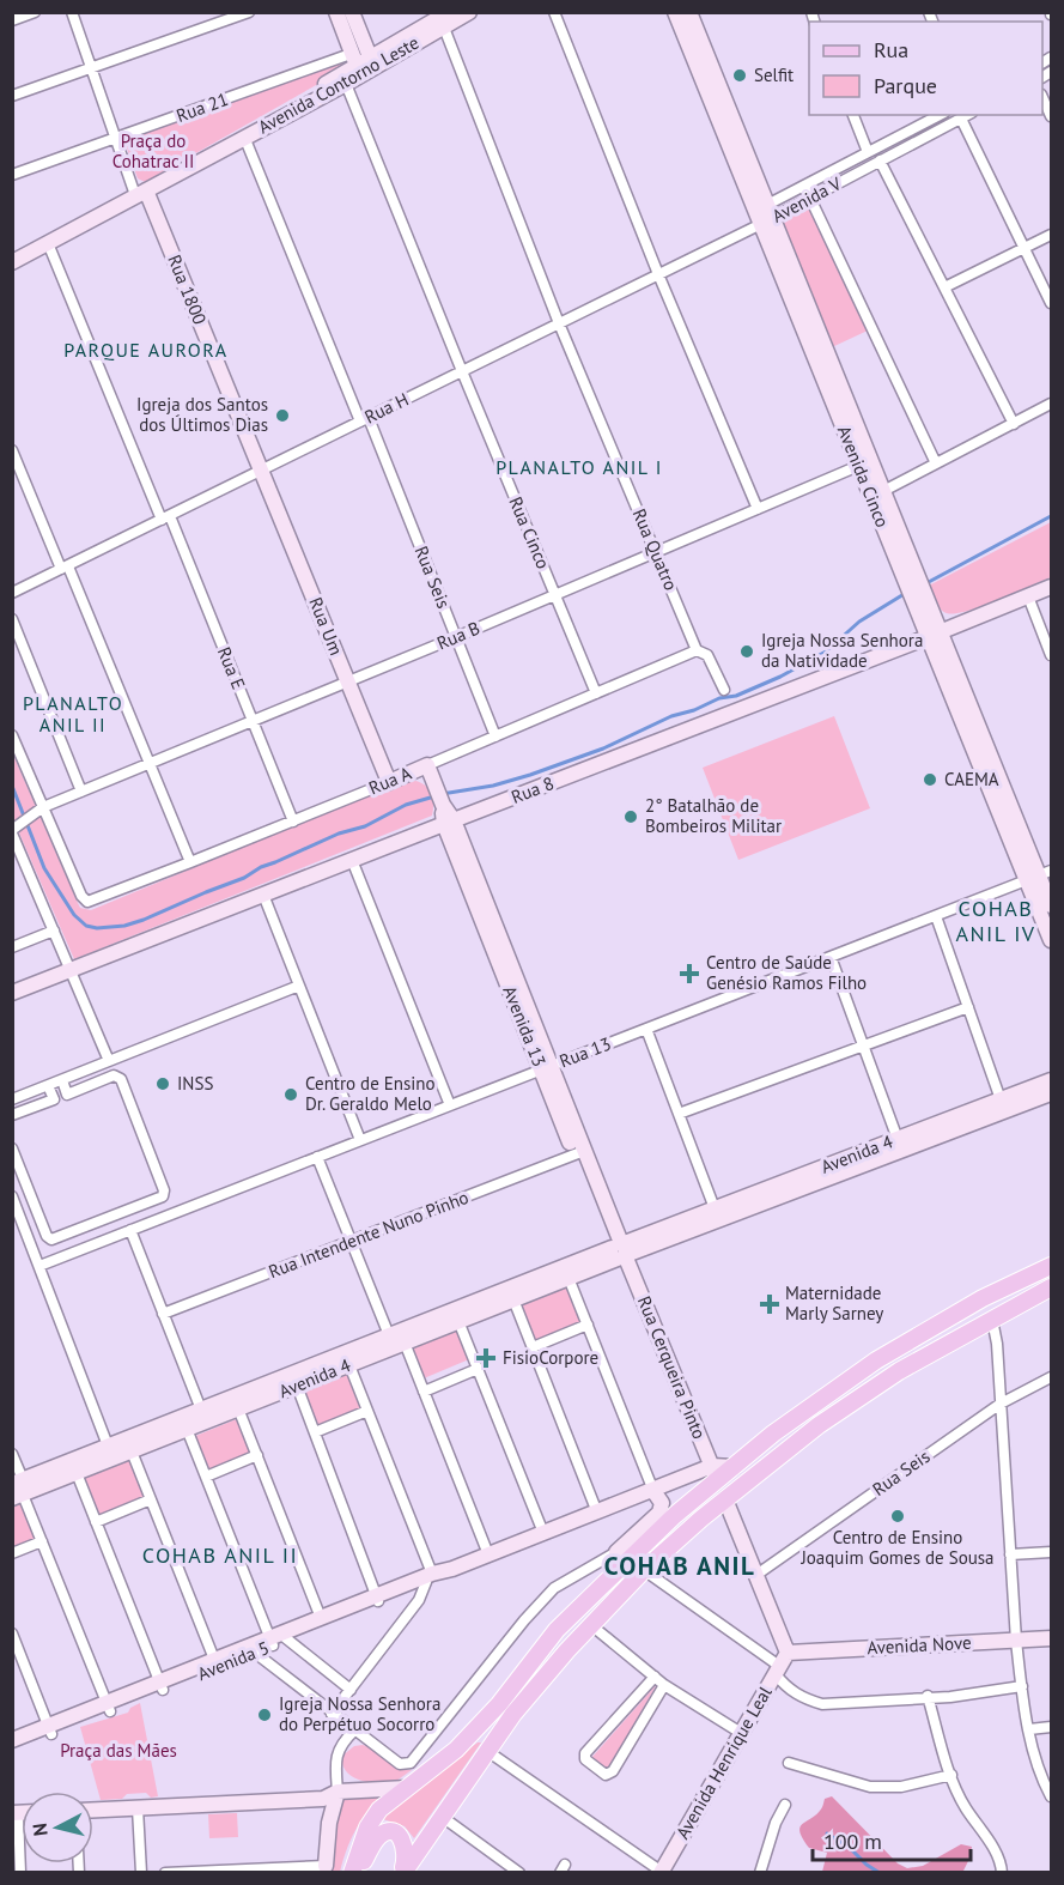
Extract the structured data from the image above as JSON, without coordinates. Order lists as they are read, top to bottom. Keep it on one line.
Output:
{"streets":{"street":["Avenida Contorno Leste","Rua 21","Avenida V","Rua 1800","Rua H","Avenida Cinco","Rua Cinco","Rua Quatro","Rua Seis","Rua Um","Rua B","Rua E","Rua A","Rua 8","Avenida 13","Rua 13","Avenida 4","Rua Intendente Nuno Pinho","Rua Cerqueira Pinto","Avenida Nove","Avenida 5","Avenida Henrique Leal"]},"crossings":[["Avenida Contorno Leste","Rua 21"],["Avenida Contorno Leste","Rua 1800"],["Avenida Contorno Leste","Rua Cinco"],["Avenida Contorno Leste","Rua Quatro"],["Avenida Contorno Leste","Rua Seis"],["Avenida Contorno Leste","Rua E"],["Avenida V","Rua H"],["Avenida V","Avenida Cinco"],["Rua 1800","Rua H"],["Rua 1800","Rua Um"],["Rua H","Avenida Cinco"],["Rua H","Rua Cinco"],["Rua H","Rua Quatro"],["Rua H","Rua Seis"],["Rua H","Rua Um"],["Rua H","Rua E"],["Avenida Cinco","Rua B"],["Avenida Cinco","Rua 8"],["Avenida Cinco","Rua 13"],["Rua Cinco","Rua B"],["Rua Cinco","Rua A"],["Rua Quatro","Rua B"],["Rua Quatro","Rua A"],["Rua Seis","Rua B"],["Rua Seis","Rua A"],["Rua Um","Rua B"],["Rua Um","Rua A"],["Rua B","Rua E"],["Rua B","Rua A"],["Rua E","Rua A"],["Rua A","Avenida 13"],["Rua 8","Avenida 13"],["Avenida 13","Rua 13"],["Avenida 13","Avenida 4"],["Avenida 13","Rua Intendente Nuno Pinho"],["Avenida 13","Rua Cerqueira Pinto"],["Avenida 4","Rua Cerqueira Pinto"],["Rua Cerqueira Pinto","Avenida 5"],["Avenida Nove","Avenida Henrique Leal"]],"districts":["PARQUE AURORA","PLANALTO ANIL I","PLANALTO ANIL II","COHAB ANIL IV","COHAB ANIL II","COHAB ANIL"],"parks":["Praça do Cohatrac II","Praça das Mães"],"places":{"other":["Selfit","Igreja dos Santos dos Últimos Dias","Igreja Nossa Senhora da Natividade","CAEMA","2° Batalhão de Bombeiros Militar","INSS","Centro de Ensino Dr. Geraldo Melo","Centro de Ensino Joaquim Gomes de Sousa","Igreja Nossa Senhora do Perpétuo Socorro"],"health":["Centro de Saúde Genésio Ramos Filho","Maternidade Marly Sarney","FisioCorpore"]},"legend":["Rua","Parque"],"scale_bar":"100 m","north":"left"}
